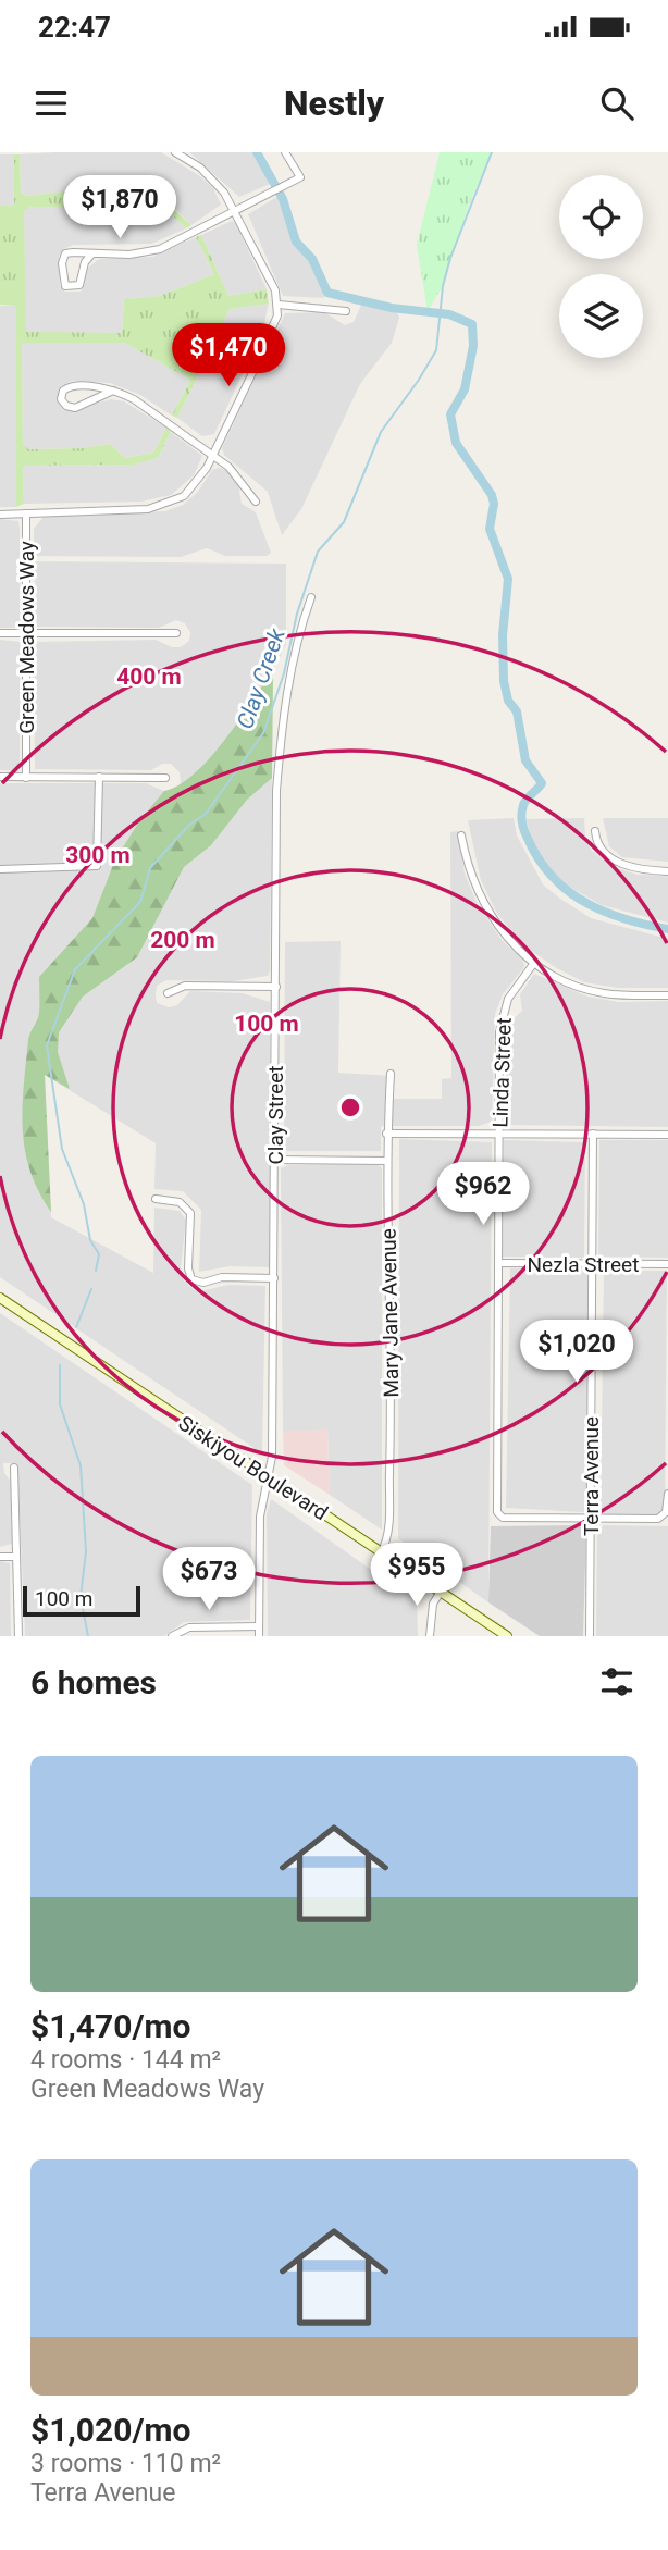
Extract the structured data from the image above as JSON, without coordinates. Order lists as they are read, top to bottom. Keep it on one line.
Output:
{"streets":{"main road":["Siskiyou Boulevard"],"street":["Green Meadows Way","Linda Street","Clay Street","Nezla Street","Mary Jane Avenue","Terra Avenue"]},"crossings":[["Linda Street","Nezla Street"],["Linda Street","Terra Avenue"],["Clay Street","Siskiyou Boulevard"],["Nezla Street","Terra Avenue"],["Mary Jane Avenue","Siskiyou Boulevard"]],"water":["Clay Creek"],"scale_bar":"100 m","page":{"status":"22:47","header":"Nestly","price":["$1,870","$1,470","$962","$1,020","$955","$673"],"scale":"100 m","heading":"6 homes","list":[{"name":"$1,470/mo","note":"4 rooms · 144 m² · Green Meadows Way"},{"name":"$1,020/mo","note":"3 rooms · 110 m² · Terra Avenue"}]},"rings":["400 m","300 m","200 m","100 m"]}
